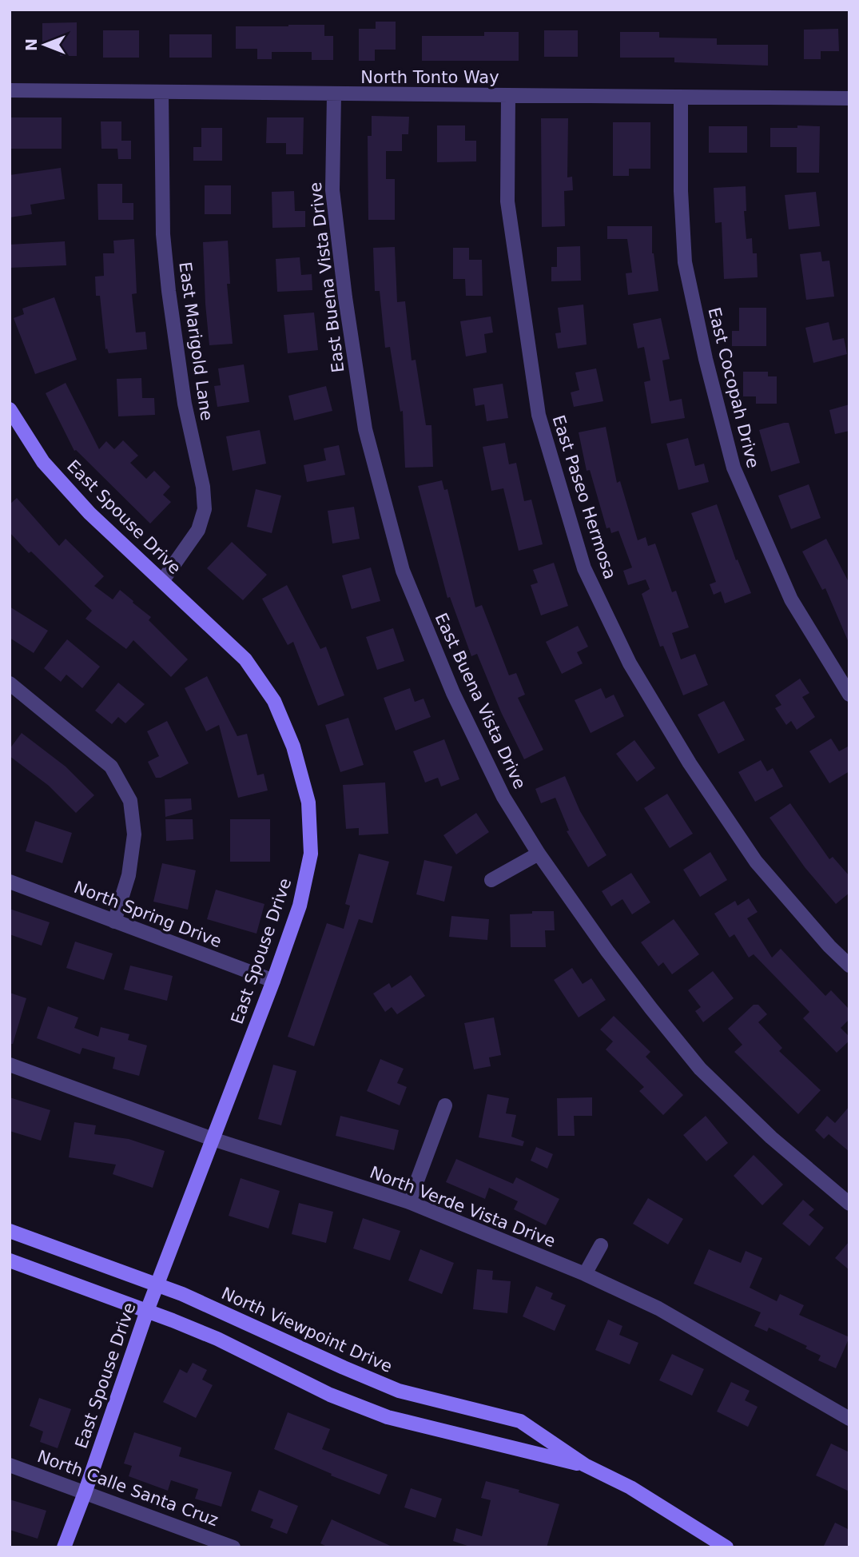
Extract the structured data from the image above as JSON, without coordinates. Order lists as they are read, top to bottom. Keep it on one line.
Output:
{"streets":{"main road":["East Spouse Drive","North Viewpoint Drive"],"street":["North Tonto Way","East Buena Vista Drive","East Marigold Lane","East Cocopah Drive","East Paseo Hermosa","North Spring Drive","North Verde Vista Drive","North Calle Santa Cruz"]},"crossings":[["North Tonto Way","East Buena Vista Drive"],["North Tonto Way","East Marigold Lane"],["North Tonto Way","East Cocopah Drive"],["North Tonto Way","East Paseo Hermosa"],["East Marigold Lane","East Spouse Drive"],["East Spouse Drive","North Spring Drive"],["East Spouse Drive","North Verde Vista Drive"],["East Spouse Drive","North Viewpoint Drive"],["East Spouse Drive","North Calle Santa Cruz"]],"north":"left"}
